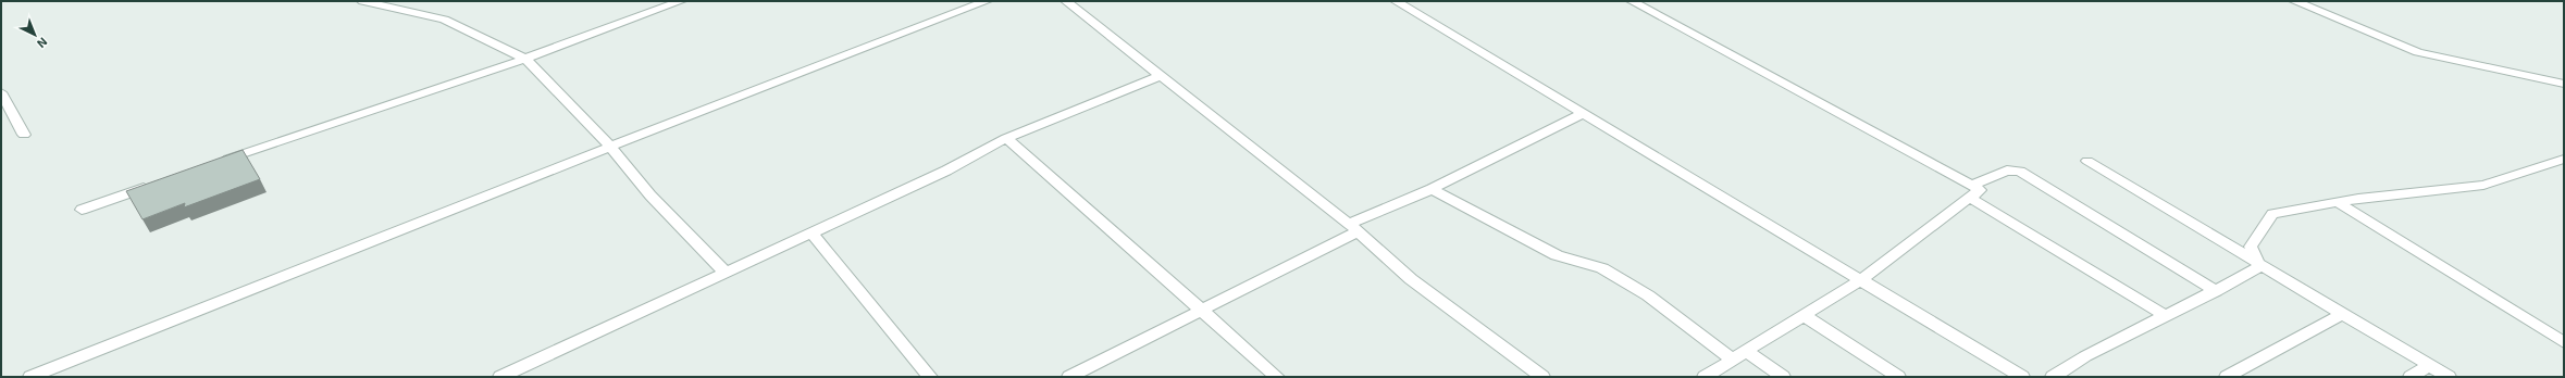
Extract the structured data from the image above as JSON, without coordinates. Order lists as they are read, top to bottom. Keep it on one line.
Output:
{"north":"bottom right"}
